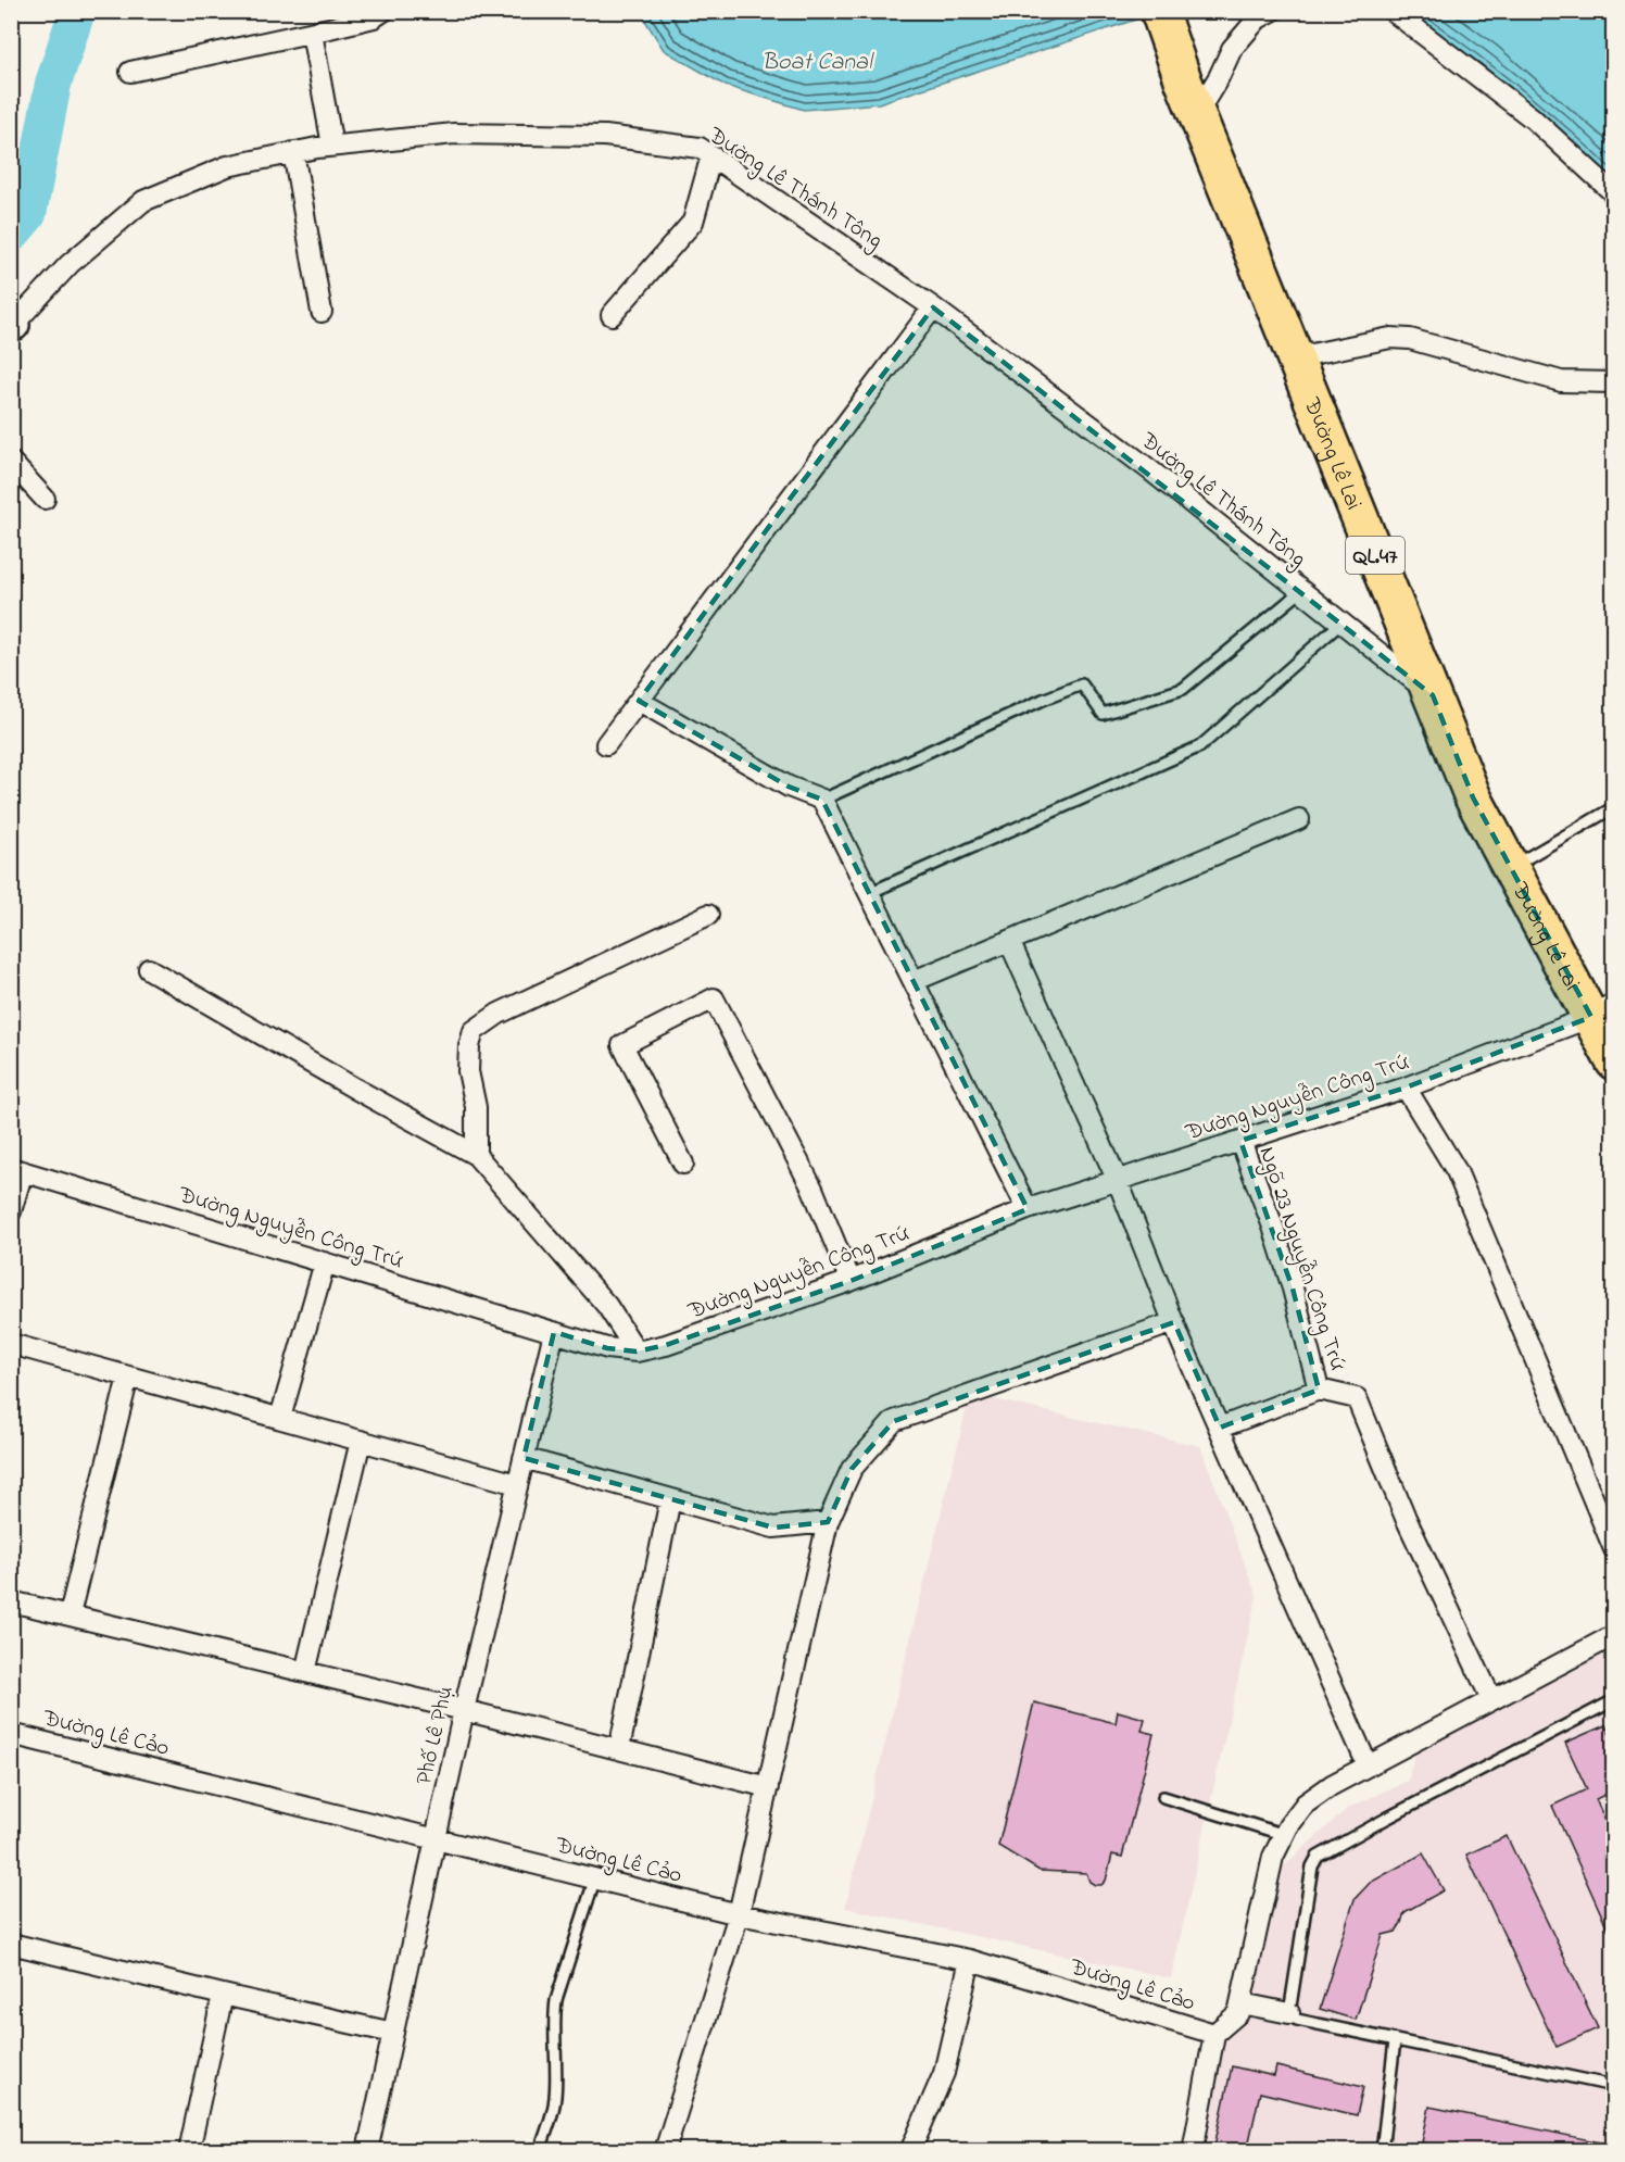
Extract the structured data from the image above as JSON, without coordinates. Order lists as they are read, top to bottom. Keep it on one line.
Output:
{"streets":{"highway":["Đường Lê Lai","QL.47"],"street":["Đường Lê Thánh Tông","Đường Nguyễn Công Trứ","Ngõ 23 Nguyễn Công Trứ","Đường Lê Cảo","Phố Lê Phụ"]},"crossings":[["Đường Lê Thánh Tông","Đường Lê Lai"],["Đường Lê Lai","Đường Nguyễn Công Trứ"],["Đường Nguyễn Công Trứ","Ngõ 23 Nguyễn Công Trứ"],["Đường Nguyễn Công Trứ","Phố Lê Phụ"],["Đường Lê Cảo","Phố Lê Phụ"]],"water":["Boat Canal"]}
